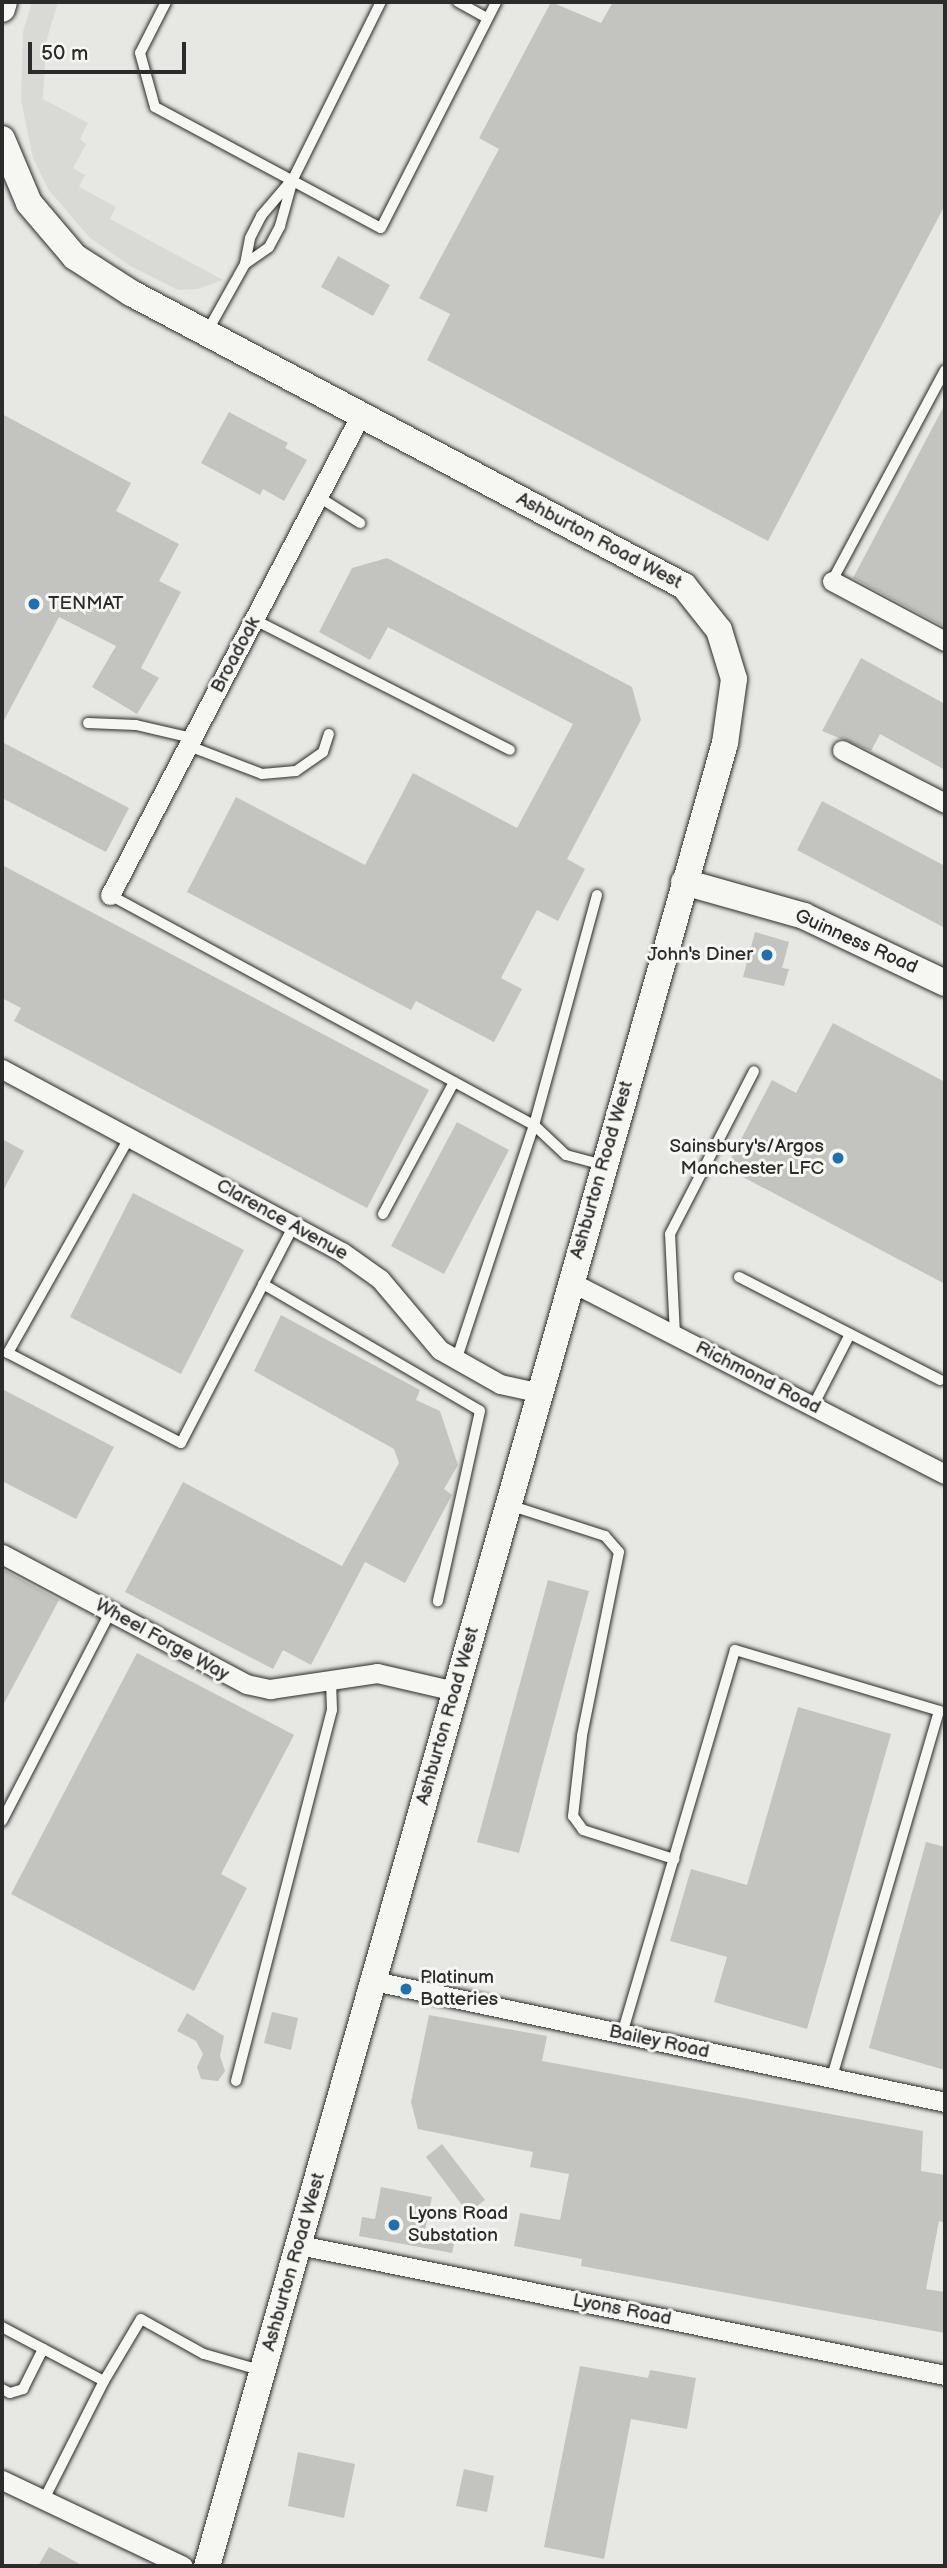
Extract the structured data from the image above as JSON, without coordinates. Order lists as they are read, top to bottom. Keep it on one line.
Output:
{"streets":{"main road":["Ashburton Road West","Guinness Road"],"street":["Broadoak","Clarence Avenue","Richmond Road","Wheel Forge Way","Bailey Road","Lyons Road"]},"crossings":[["Ashburton Road West","Broadoak"],["Ashburton Road West","Guinness Road"],["Ashburton Road West","Clarence Avenue"],["Ashburton Road West","Richmond Road"],["Ashburton Road West","Wheel Forge Way"],["Ashburton Road West","Bailey Road"],["Ashburton Road West","Lyons Road"]],"places":["TENMAT","John's Diner","Sainsbury's/Argos Manchester LFC","Platinum Batteries","Lyons Road Substation"],"scale_bar":"50 m"}
